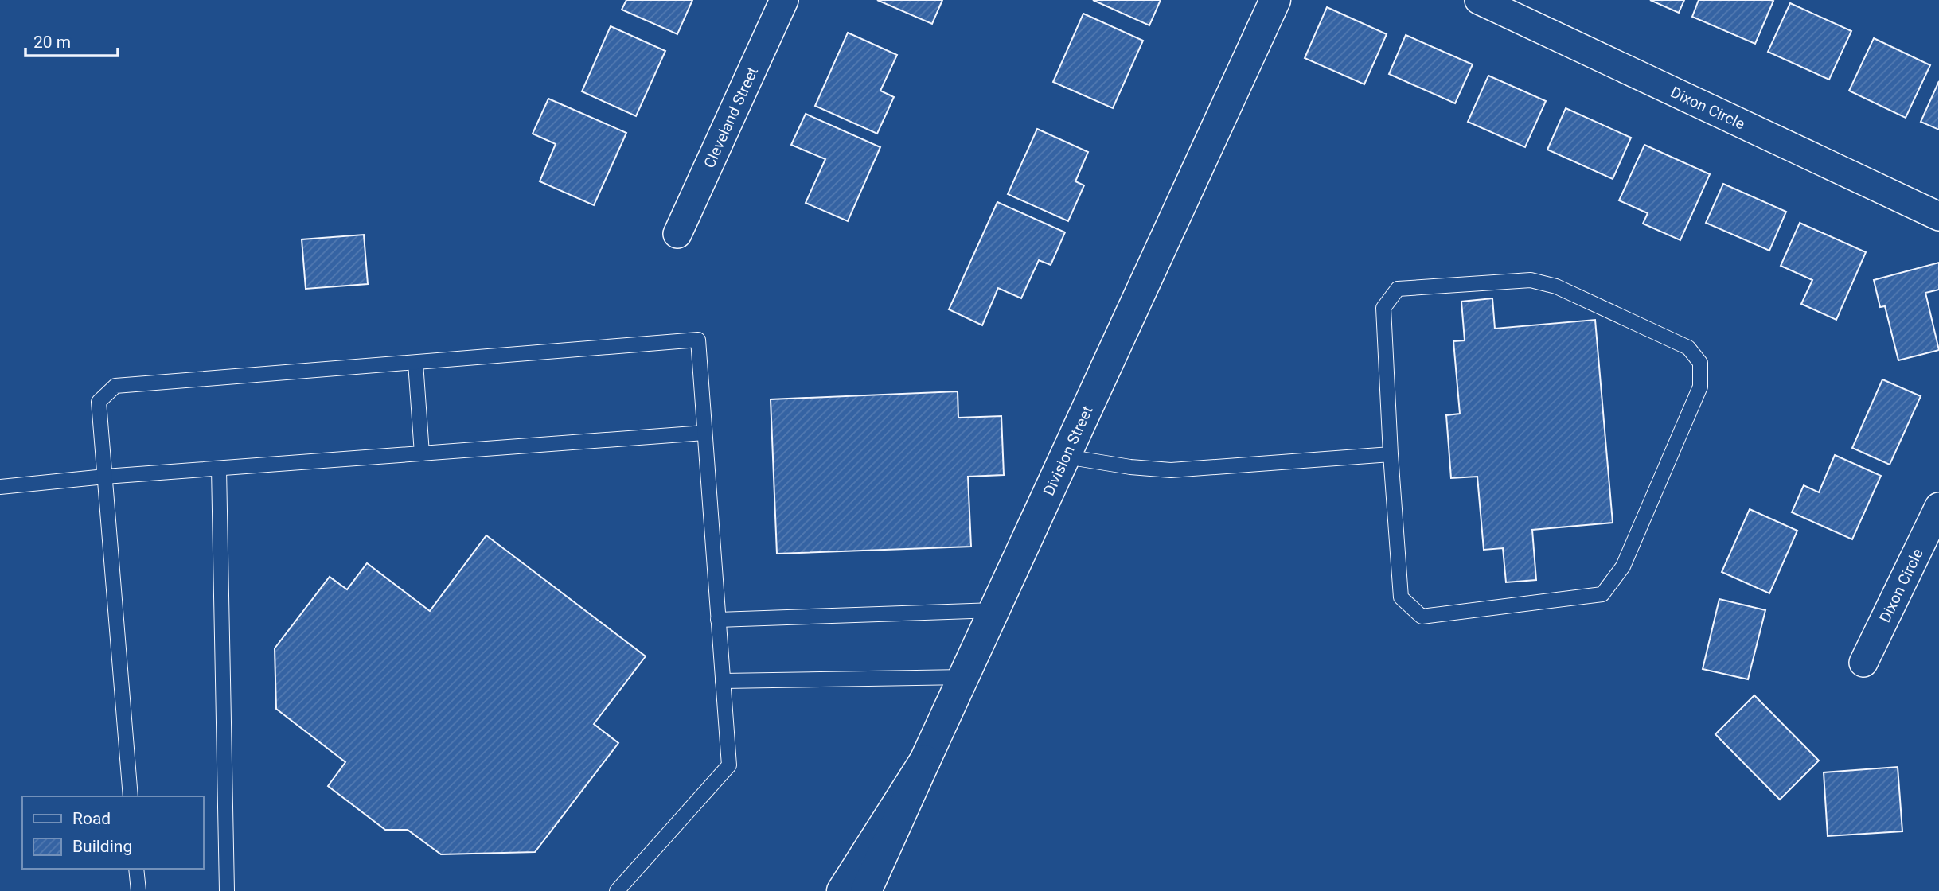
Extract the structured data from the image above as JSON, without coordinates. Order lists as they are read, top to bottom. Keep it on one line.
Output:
{"streets":{"street":["Dixon Circle","Cleveland Street","Division Street"]},"legend":["Road","Building"],"scale_bar":"20 m"}
